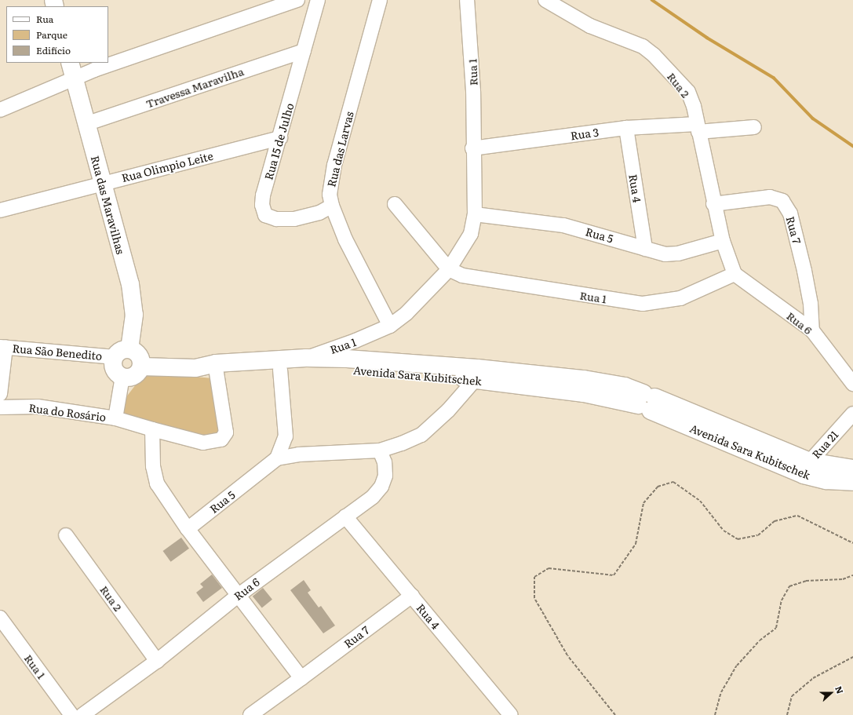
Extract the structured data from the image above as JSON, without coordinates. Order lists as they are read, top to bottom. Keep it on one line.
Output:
{"streets":{"main road":["Rua das Maravilhas","Avenida Sara Kubitschek"],"street":["Rua 1","Rua 2","Travessa Maravilha","Rua 3","Rua 15 de Julho","Rua das Larvas","Rua Olimpio Leite","Rua 4","Rua 7","Rua 5","Rua 6","Rua São Benedito","Rua do Rosário","Rua 21"]},"crossings":[["Rua 1","Rua 2"],["Rua 1","Rua 3"],["Rua 1","Rua das Larvas"],["Rua 1","Rua 5"],["Rua 1","Rua 6"],["Rua 1","Avenida Sara Kubitschek"],["Rua 2","Rua 3"],["Rua 2","Rua 7"],["Rua 2","Rua 5"],["Rua 2","Rua 6"],["Travessa Maravilha","Rua 15 de Julho"],["Travessa Maravilha","Rua das Maravilhas"],["Rua 3","Rua 4"],["Rua 15 de Julho","Rua das Larvas"],["Rua 15 de Julho","Rua Olimpio Leite"],["Rua Olimpio Leite","Rua das Maravilhas"],["Rua 4","Rua 7"],["Rua 4","Rua 5"],["Rua 4","Rua 6"],["Rua das Maravilhas","Rua São Benedito"],["Rua 7","Rua 6"],["Rua 5","Rua 6"],["Rua 5","Avenida Sara Kubitschek"],["Avenida Sara Kubitschek","Rua 21"]],"legend":["Rua","Parque","Edifício"],"north":"right"}
